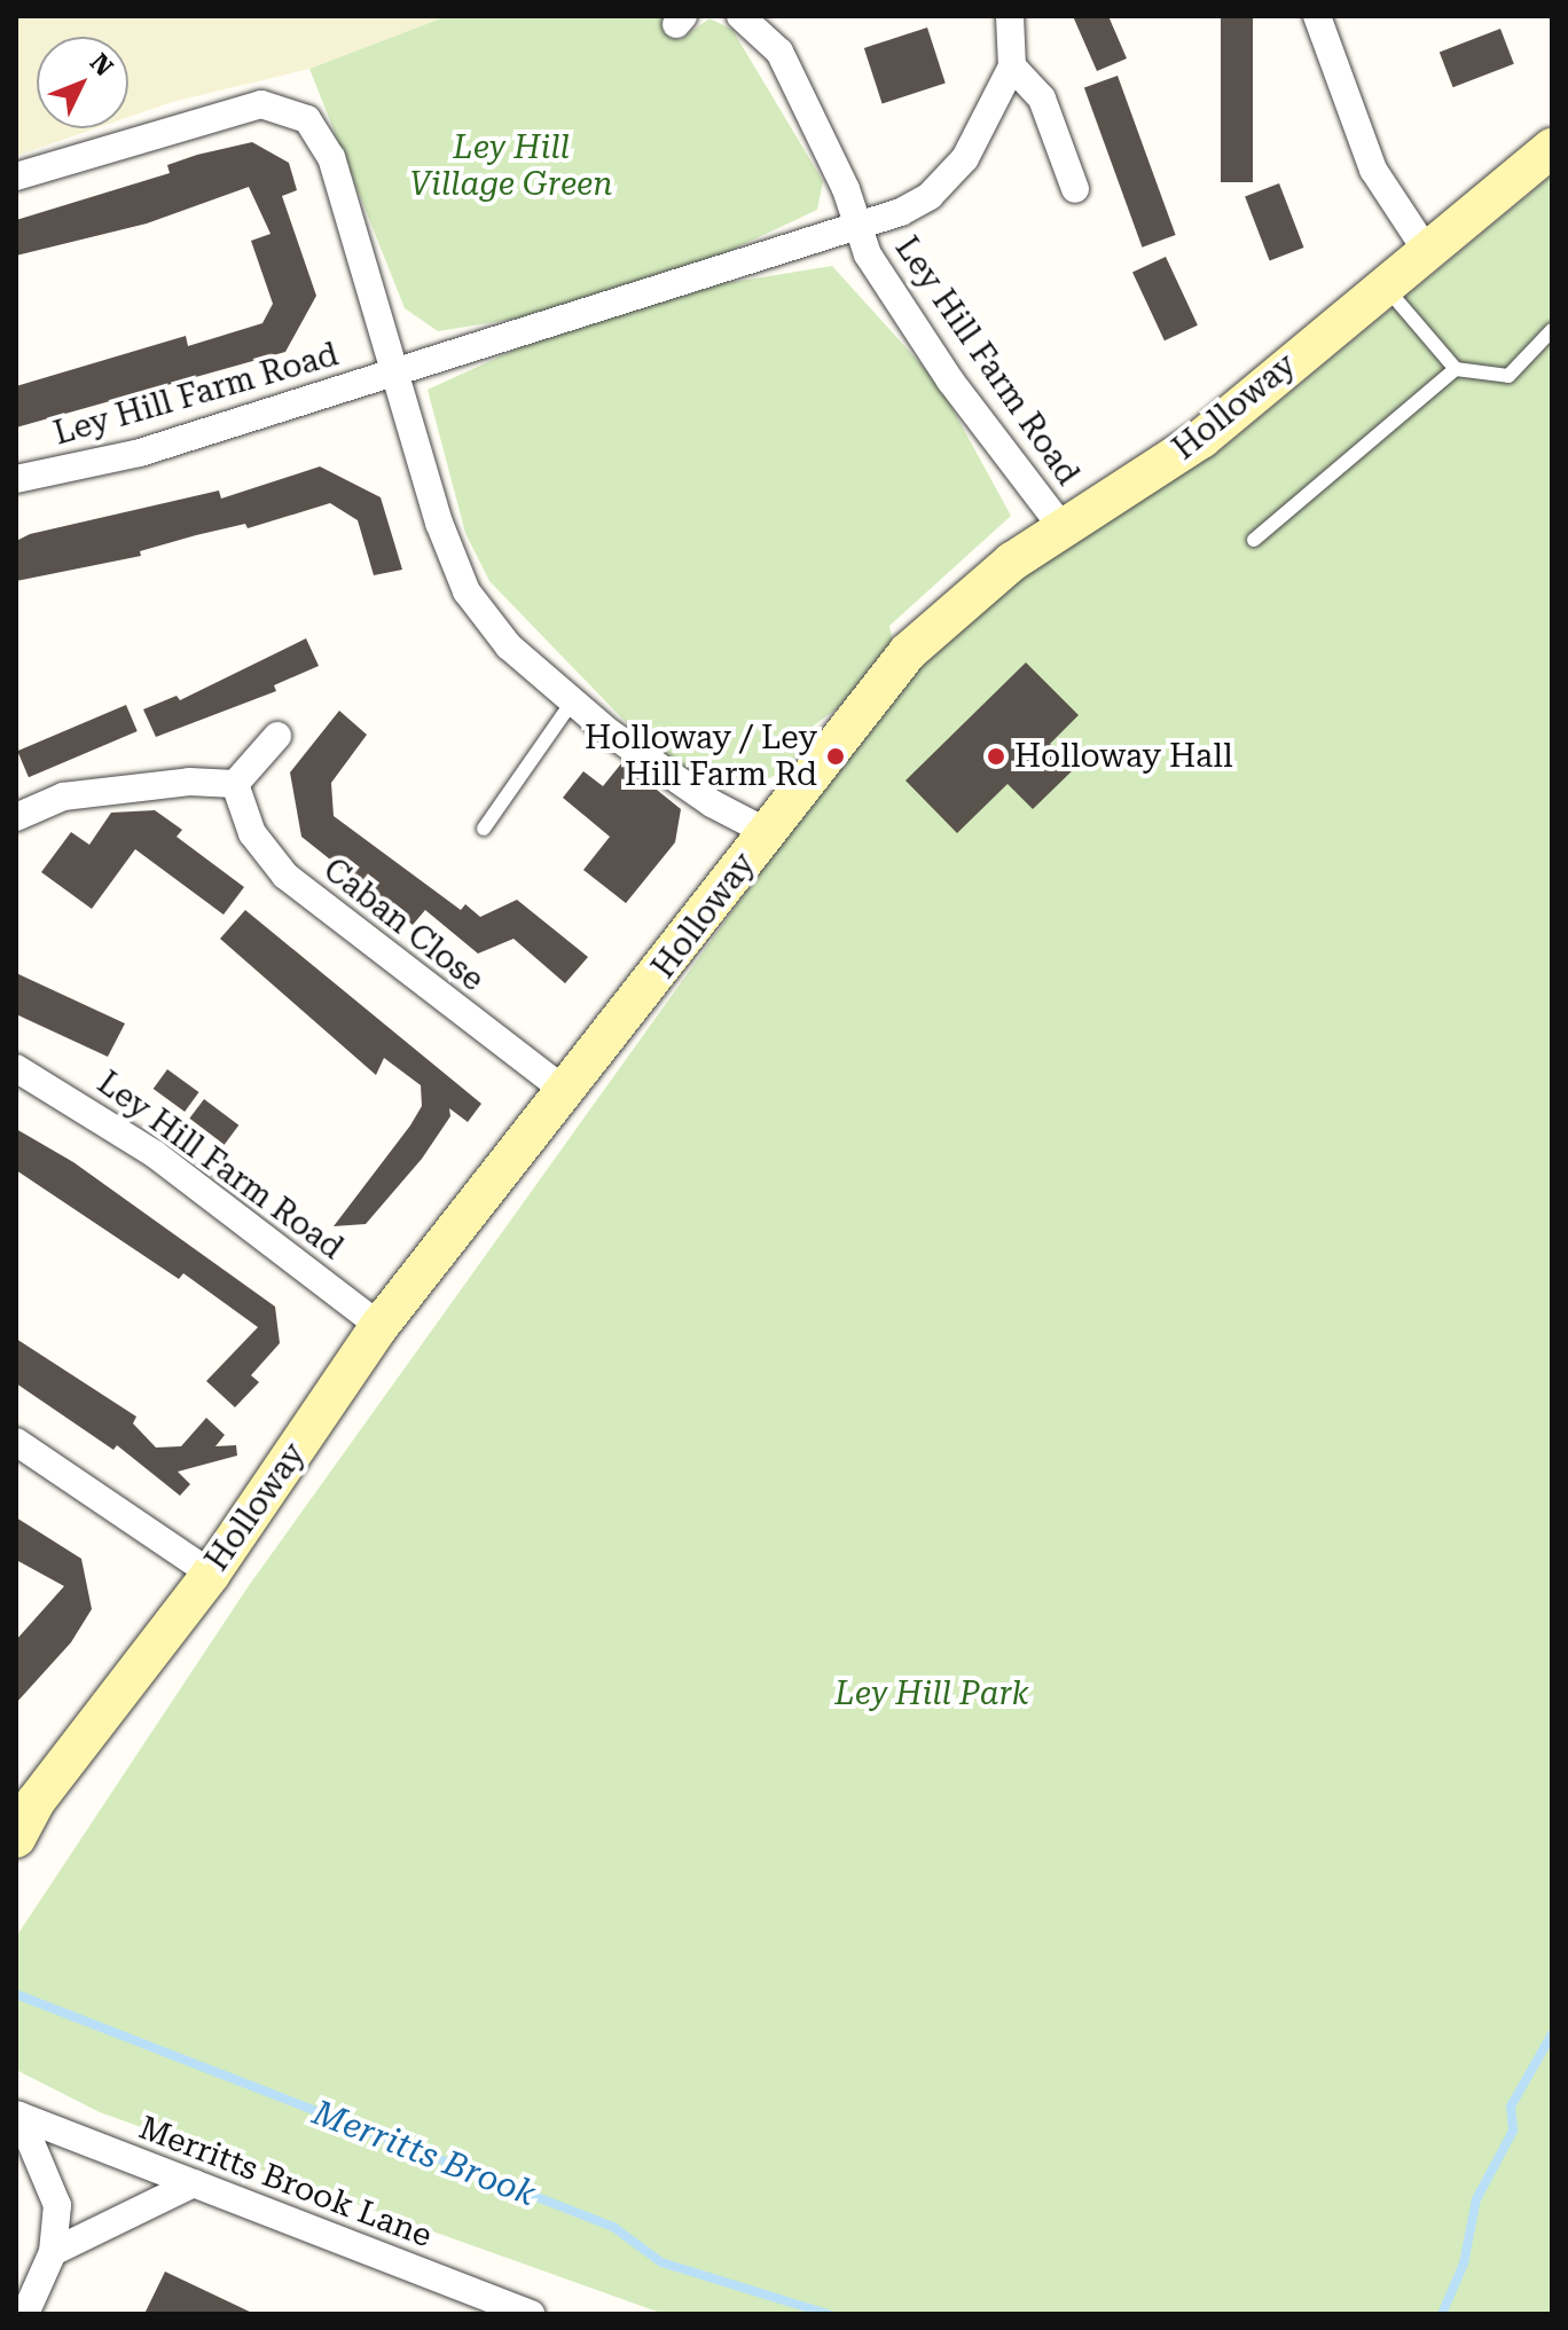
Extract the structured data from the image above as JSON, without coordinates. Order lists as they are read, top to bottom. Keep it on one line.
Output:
{"streets":{"street":["Ley Hill Farm Road","Holloway","Caban Close","Merritts Brook Lane"]},"crossings":[["Ley Hill Farm Road","Holloway"],["Holloway","Caban Close"]],"water":["Merritts Brook"],"parks":["Ley Hill Village Green","Ley Hill Park"],"places":["Holloway / Ley Hill Farm Rd","Holloway Hall"],"north":"top right"}
